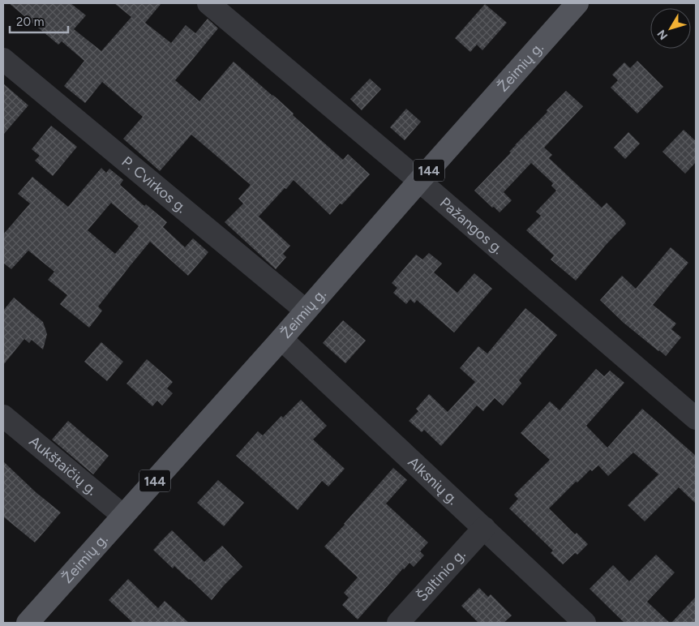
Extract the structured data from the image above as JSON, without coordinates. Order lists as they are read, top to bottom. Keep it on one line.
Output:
{"streets":{"main road":["Žeimių g.","144"],"street":["P. Cvirkos g.","Pažangos g.","Aukštaičių g.","Alksnių g.","Šaltinio g."]},"crossings":[["Žeimių g.","P. Cvirkos g."],["Žeimių g.","Pažangos g."],["Žeimių g.","Aukštaičių g."],["Žeimių g.","Alksnių g."],["Alksnių g.","Šaltinio g."]],"scale_bar":"20 m","north":"bottom left"}
